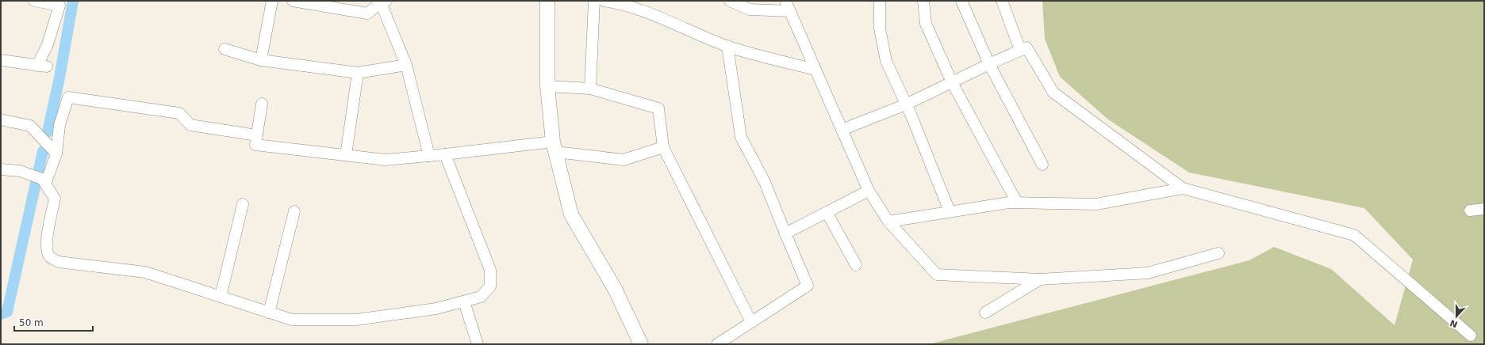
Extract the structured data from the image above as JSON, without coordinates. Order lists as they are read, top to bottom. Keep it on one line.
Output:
{"scale_bar":"50 m","north":"bottom"}
